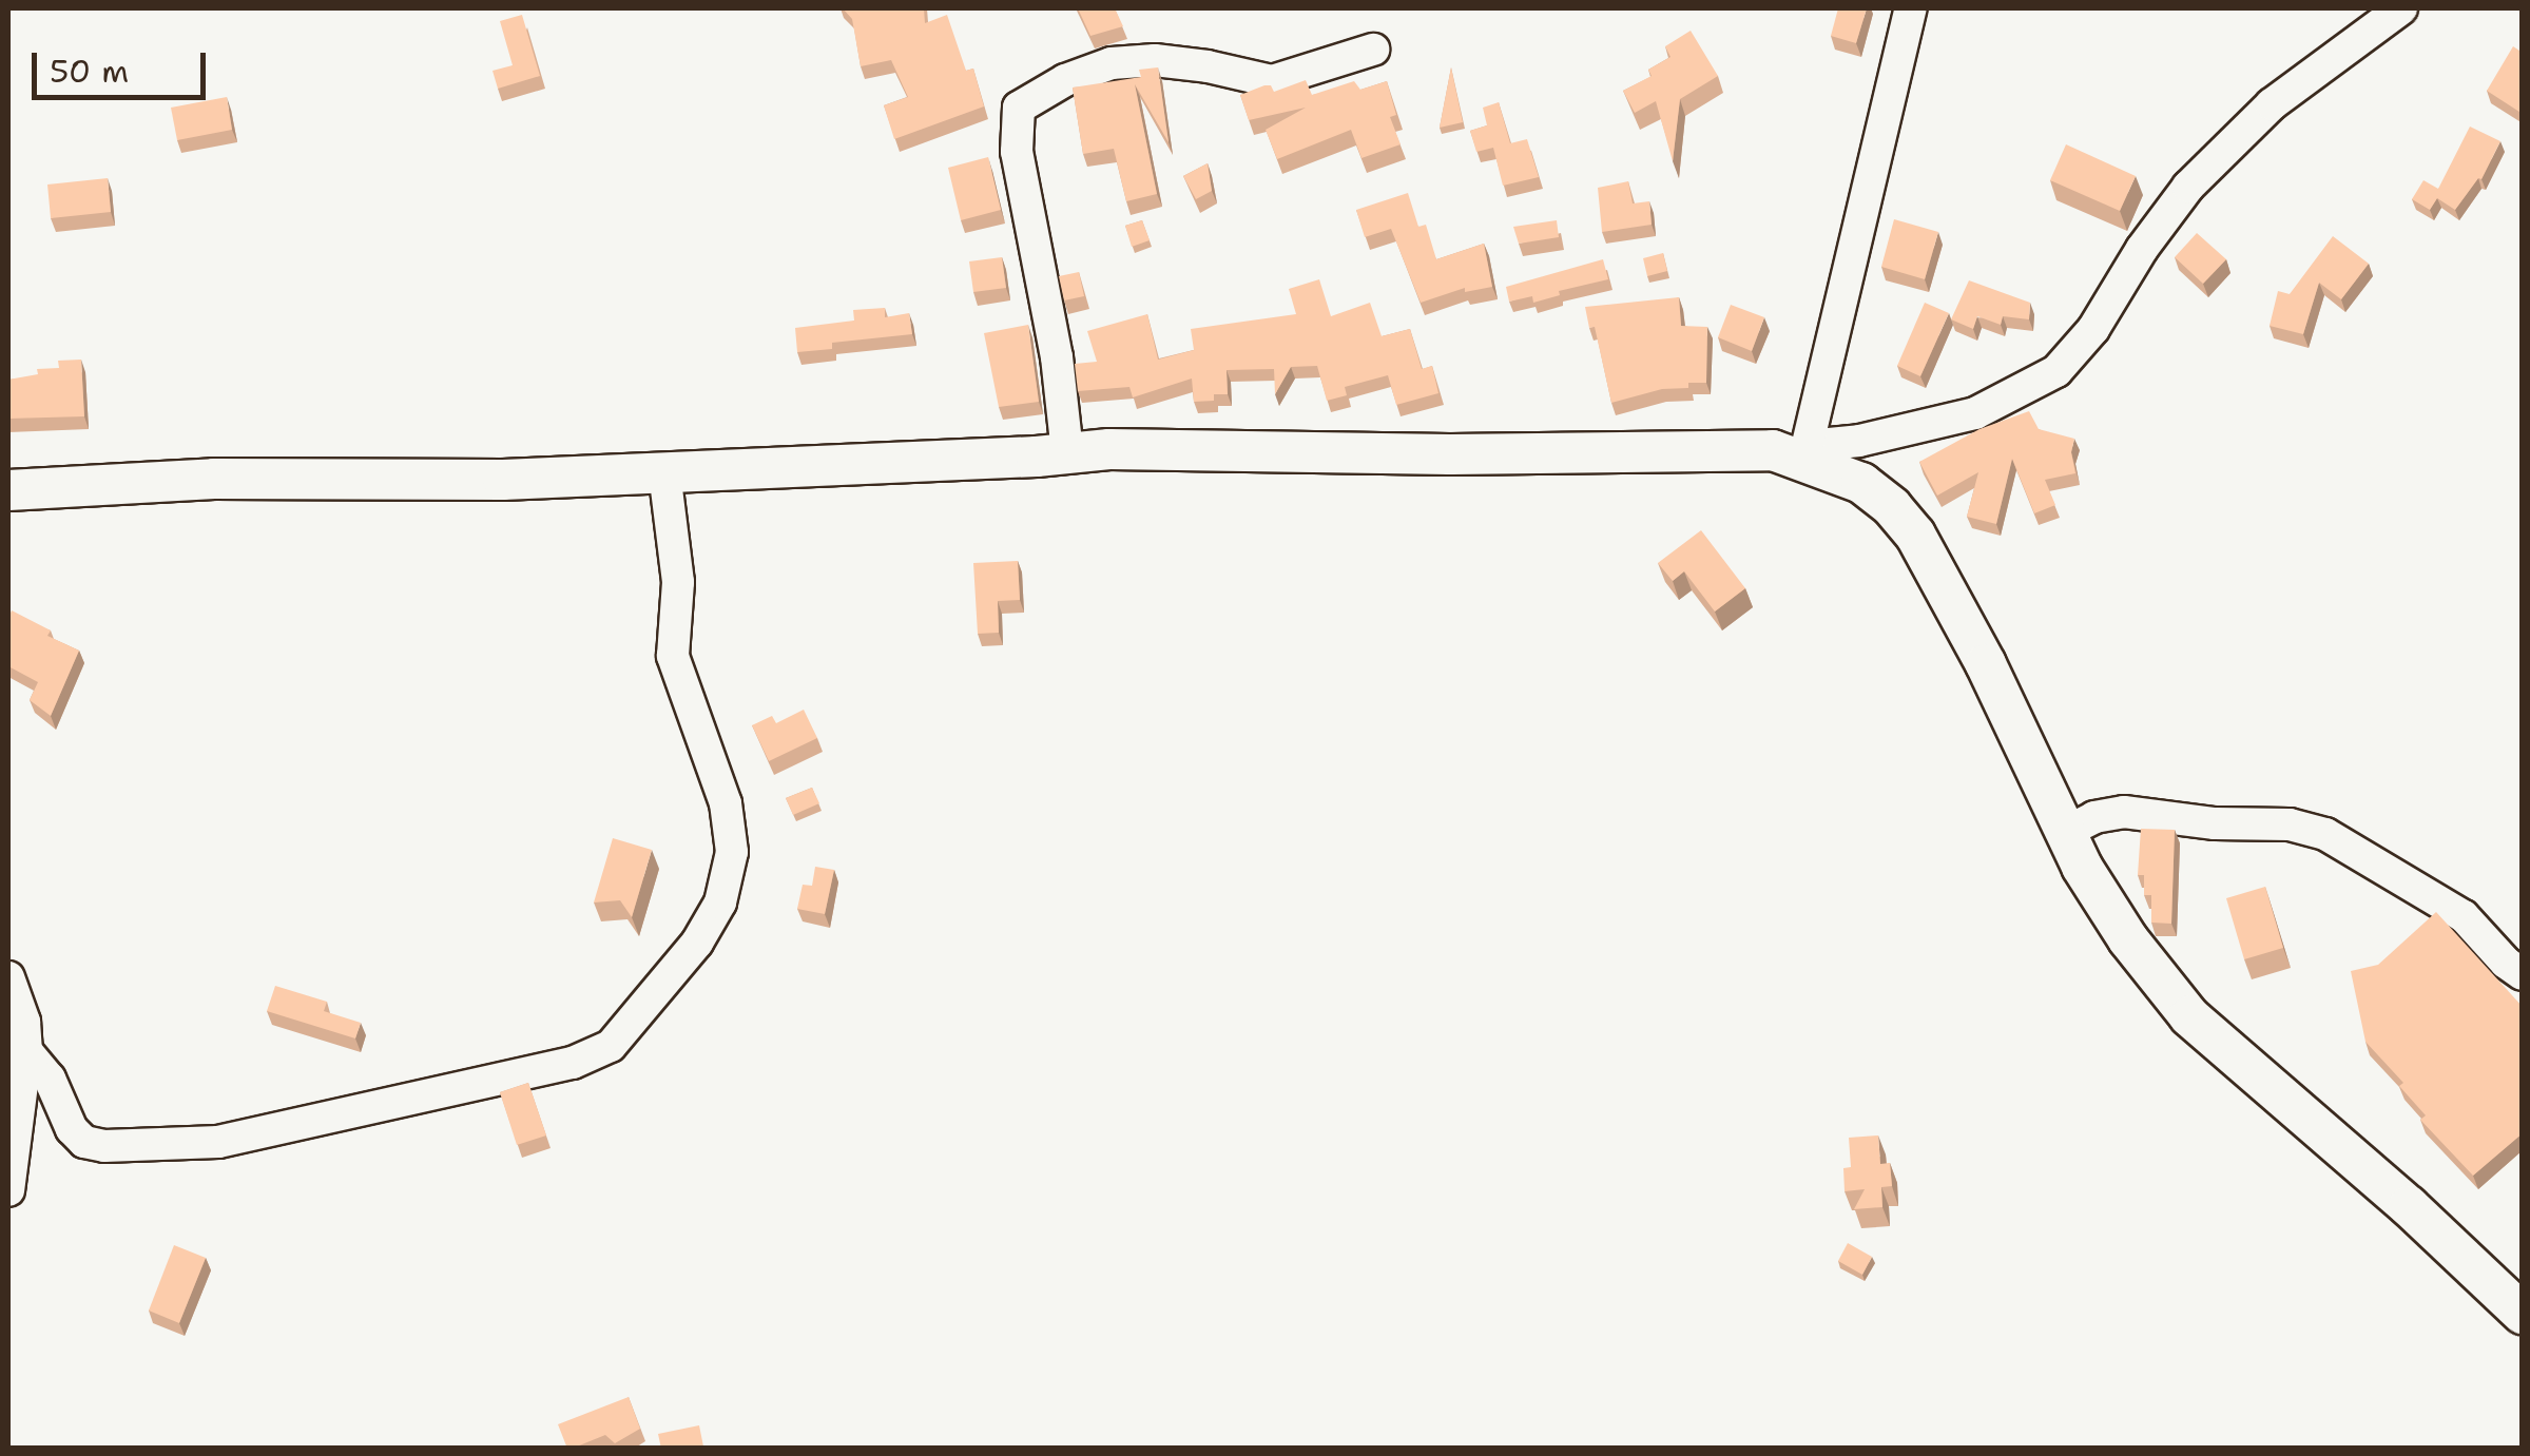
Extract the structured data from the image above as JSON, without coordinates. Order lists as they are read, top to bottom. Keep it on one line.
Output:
{"scale_bar":"50 m"}
